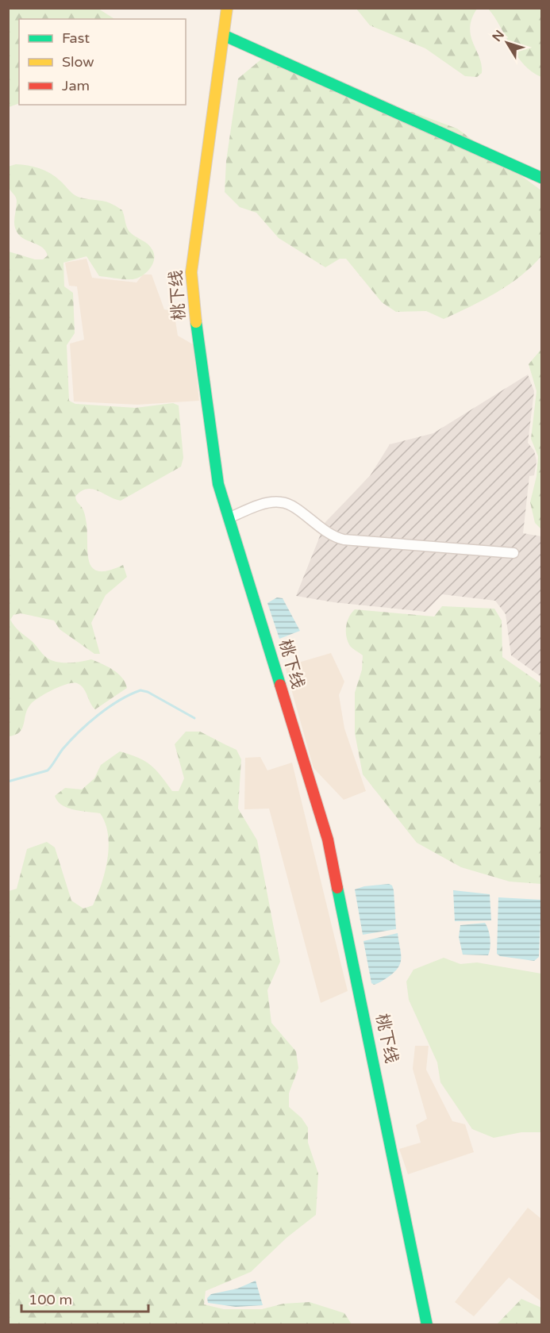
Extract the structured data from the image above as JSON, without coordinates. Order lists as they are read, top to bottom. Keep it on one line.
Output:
{"streets":{"main road":["桃下线"]},"legend":["Fast","Slow","Jam"],"scale_bar":"100 m","north":"top left"}
